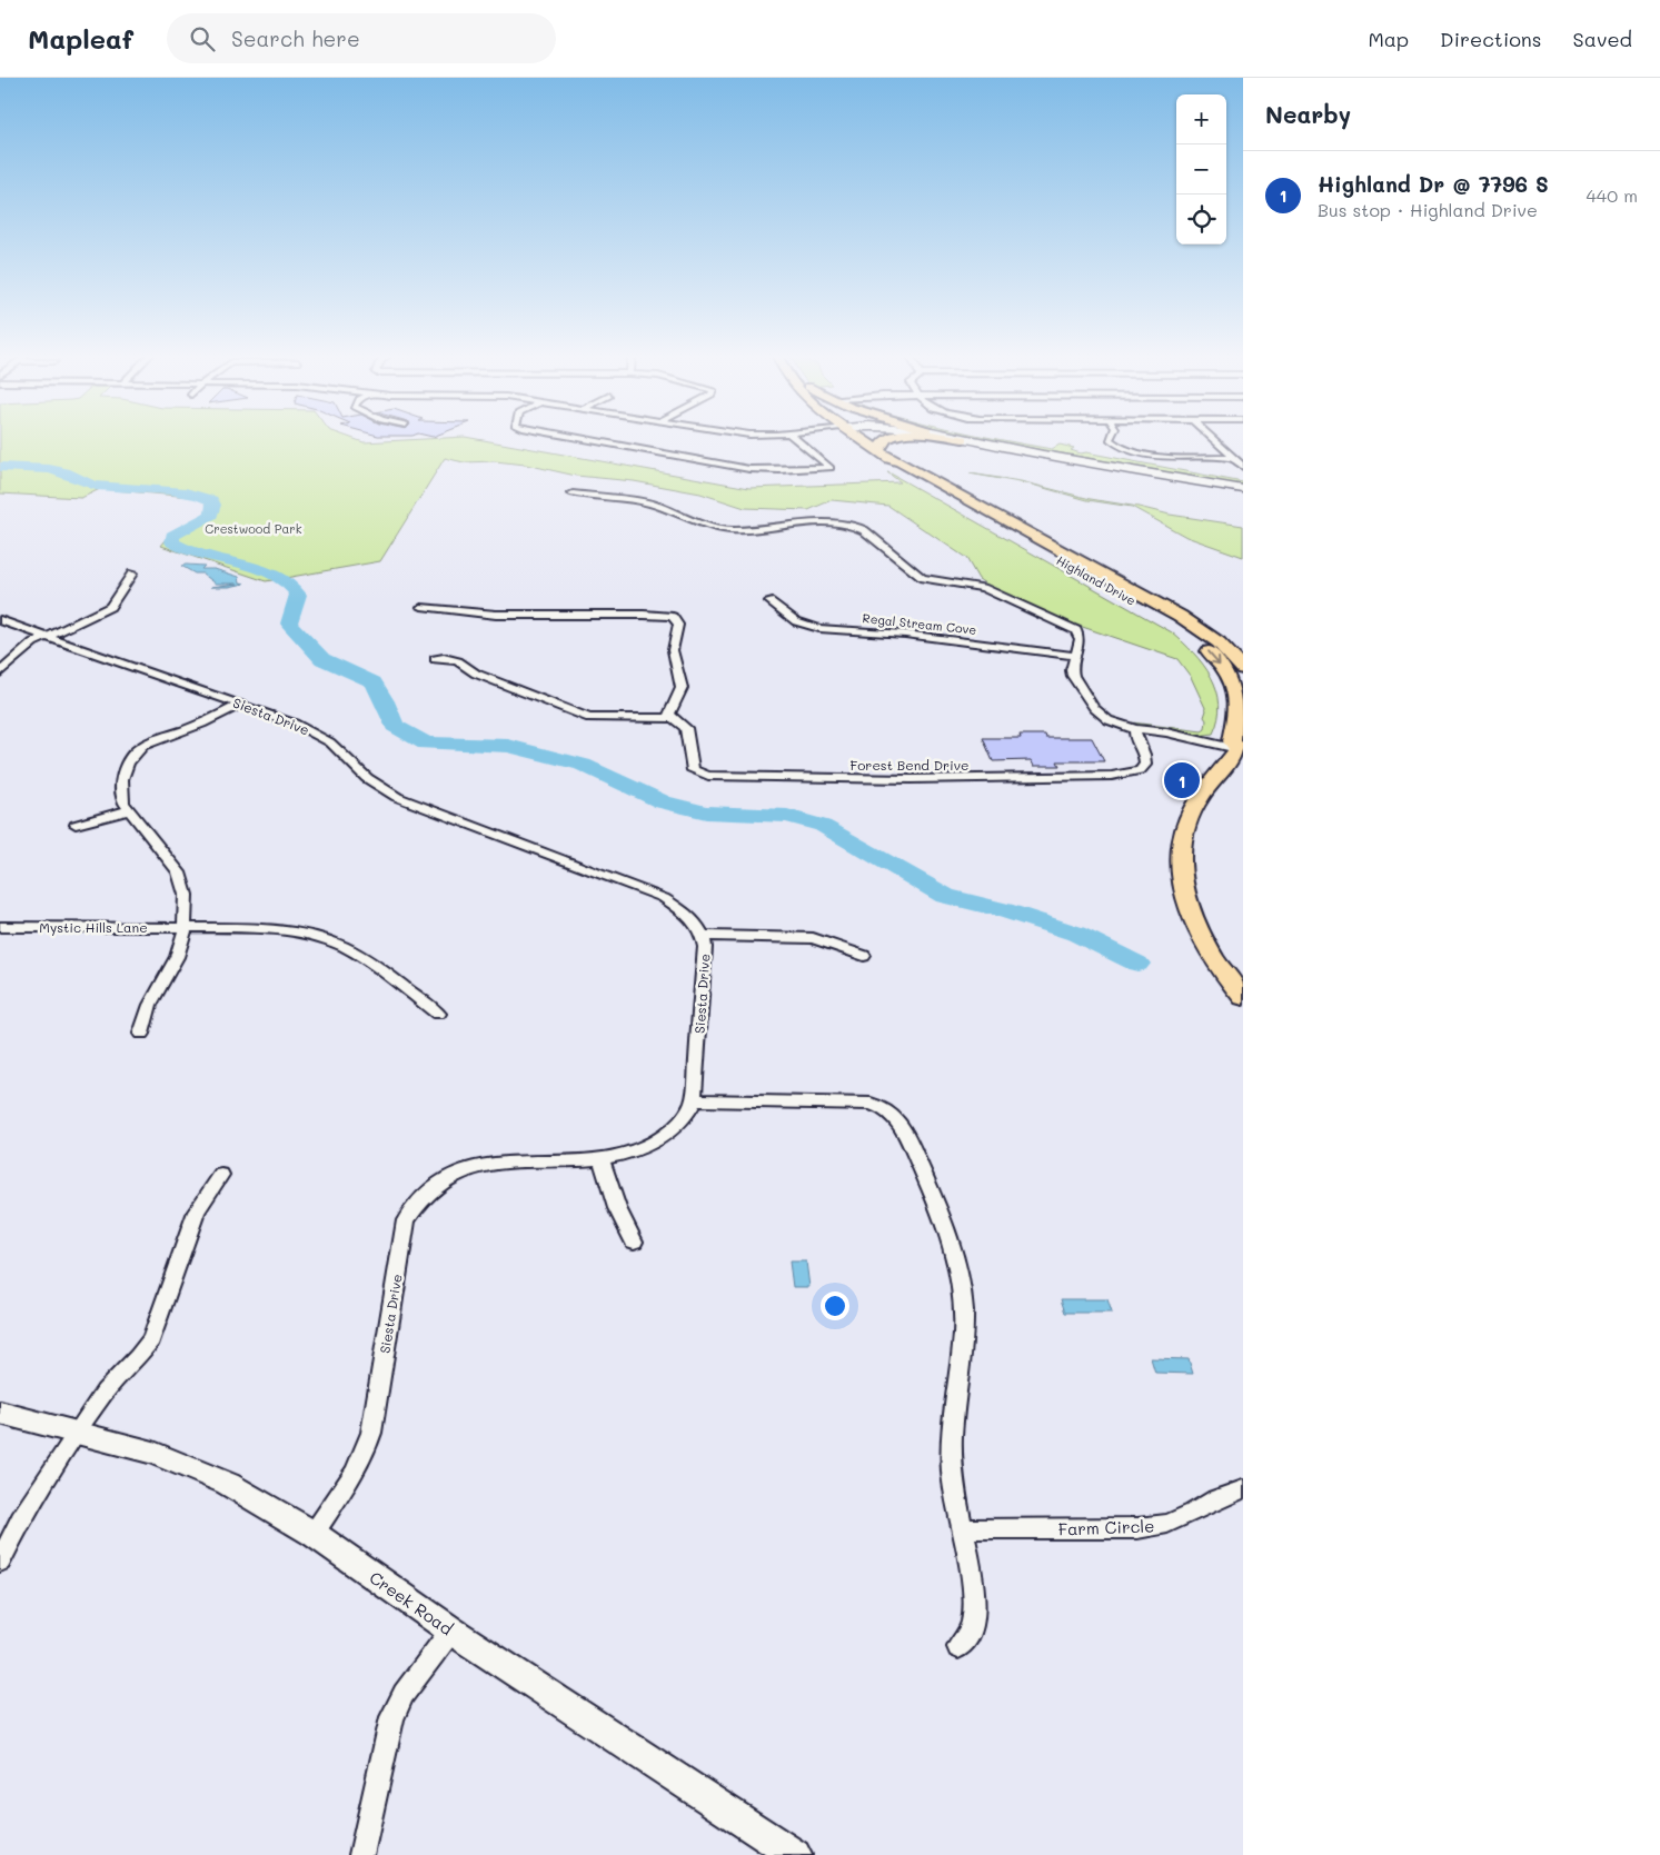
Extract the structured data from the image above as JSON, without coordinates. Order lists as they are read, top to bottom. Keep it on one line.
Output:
{"streets":{"main road":["Highland Drive"],"street":["Regal Stream Cove","Siesta Drive","Forest Bend Drive","Mystic Hills Lane","Farm Circle","Creek Road"]},"crossings":[["Siesta Drive","Creek Road"]],"parks":["Crestwood Park"],"page":{"header":"Mapleaf","search":"Search here","nav":["Map","Directions","Saved"],"heading":"Nearby","map_buttons":["+","−"],"list":[{"mark":"1","name":"Highland Dr @ 7796 S","note":"Bus stop · Highland Drive","value":"440 m"}],"pins":"1"}}
